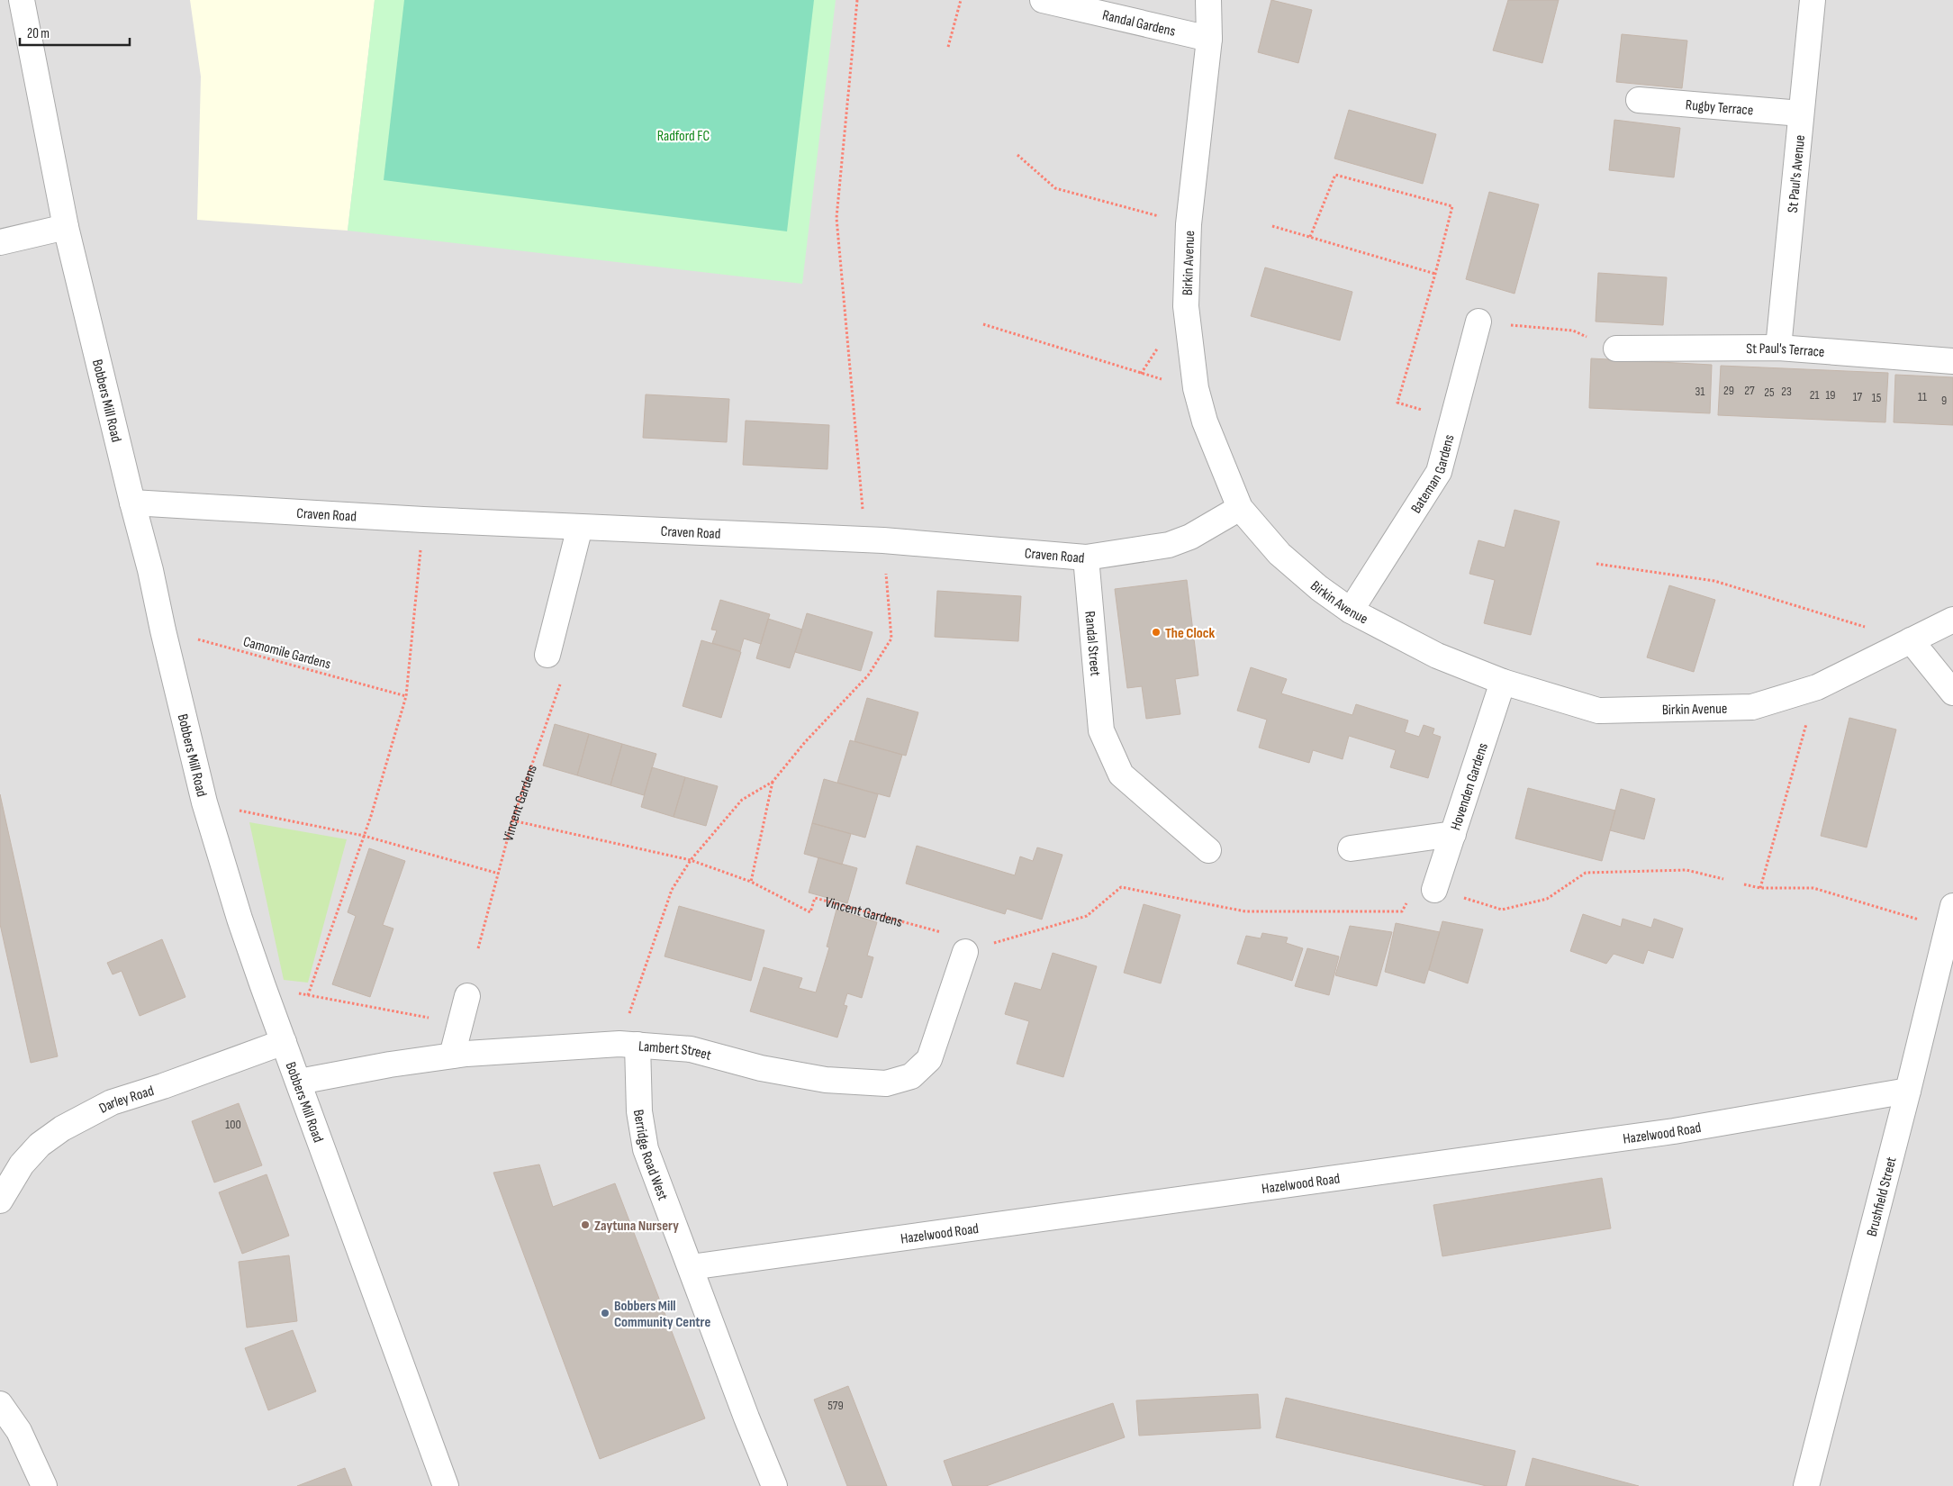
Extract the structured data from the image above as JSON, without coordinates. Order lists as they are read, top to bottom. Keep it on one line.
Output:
{"streets":{"street":["Randal Gardens","Rugby Terrace","St Paul's Avenue","Birkin Avenue","St Paul's Terrace","Bobbers Mill Road","Bateman Gardens","Craven Road","Randal Street","Hovenden Gardens","Lambert Street","Darley Road","Hazelwood Road","Berridge Road West","Brushfield Street"],"path":["Camomile Gardens","Vincent Gardens"]},"crossings":[["Randal Gardens","Birkin Avenue"],["Rugby Terrace","St Paul's Avenue"],["St Paul's Avenue","St Paul's Terrace"],["Birkin Avenue","Bateman Gardens"],["Birkin Avenue","Craven Road"],["Birkin Avenue","Hovenden Gardens"],["Bobbers Mill Road","Craven Road"],["Bobbers Mill Road","Camomile Gardens"],["Bobbers Mill Road","Lambert Street"],["Bobbers Mill Road","Darley Road"],["Craven Road","Randal Street"],["Lambert Street","Berridge Road West"],["Hazelwood Road","Berridge Road West"],["Hazelwood Road","Brushfield Street"]],"parks":["Radford FC"],"places":["The Clock","Zaytuna Nursery","Bobbers Mill Community Centre"],"house_numbers":["29","27","31","23","25","21","19","17","11","15","9","100","579"],"scale_bar":"20 m"}
